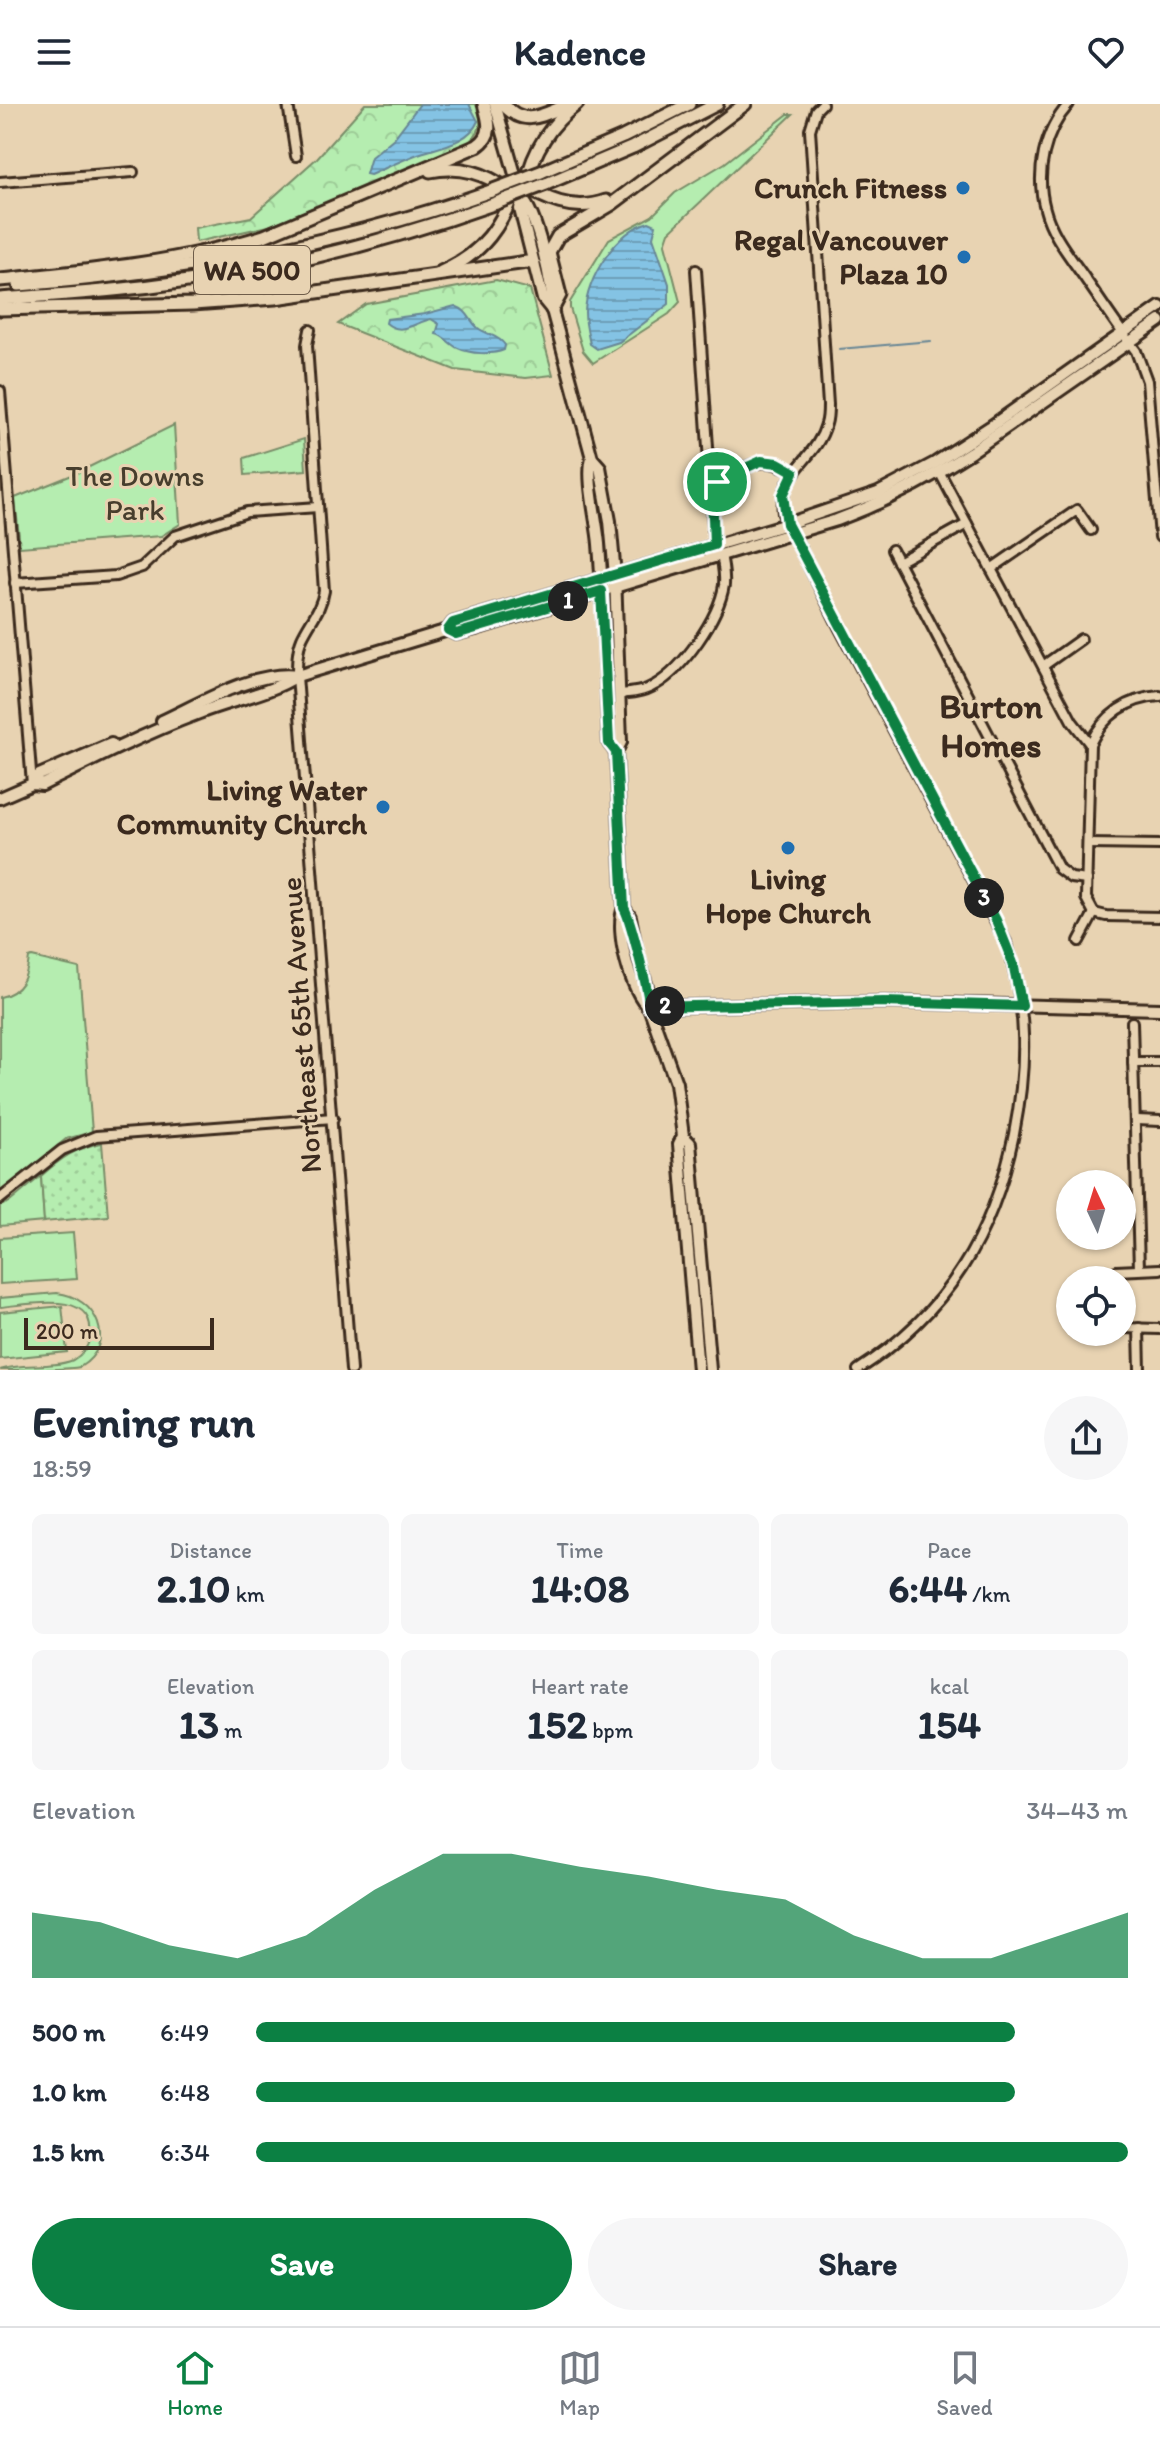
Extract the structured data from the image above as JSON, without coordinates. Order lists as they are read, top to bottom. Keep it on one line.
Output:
{"streets":{"highway":["WA 500"],"street":["Northeast 65th Avenue"]},"districts":["Burton Homes"],"parks":["The Downs Park"],"places":["Crunch Fitness","Regal Vancouver Plaza 10","Living Water Community Church","Living Hope Church"],"scale_bar":"200 m","north":"top","page":{"header":"Kadence","pins":["1","3","2"],"scale":"200 m","heading":["Evening run","18:59"],"stats":[["Distance","2.10 km"],["Time","14:08"],["Pace","6:44 /km"],["Elevation","13 m"],["Heart rate","152 bpm"],["kcal","154"]],"chart":["Elevation","34–43 m"],"list":[{"name":"500 m","note":"6:49"},{"name":"1.0 km","note":"6:48"},{"name":"1.5 km","note":"6:34"}],"buttons":["Save","Share"],"tabs":["Home","Map","Saved"]}}
